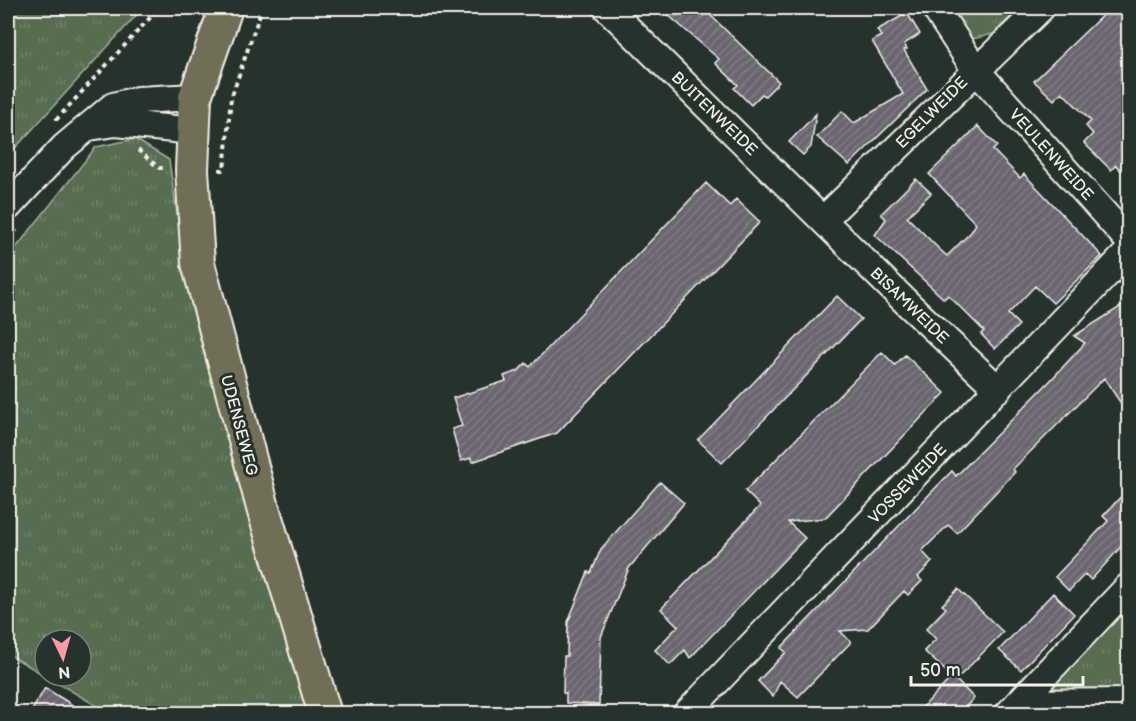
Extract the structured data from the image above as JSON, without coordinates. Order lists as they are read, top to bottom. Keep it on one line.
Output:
{"streets":{"main road":["UDENSEWEG"],"street":["EGELWEIDE","BUITENWEIDE","VEULENWEIDE","BISAMWEIDE","VOSSEWEIDE"]},"crossings":[["EGELWEIDE","BUITENWEIDE"],["EGELWEIDE","VEULENWEIDE"],["EGELWEIDE","BISAMWEIDE"],["BUITENWEIDE","BISAMWEIDE"],["BISAMWEIDE","VOSSEWEIDE"]],"scale_bar":"50 m","north":"bottom"}
